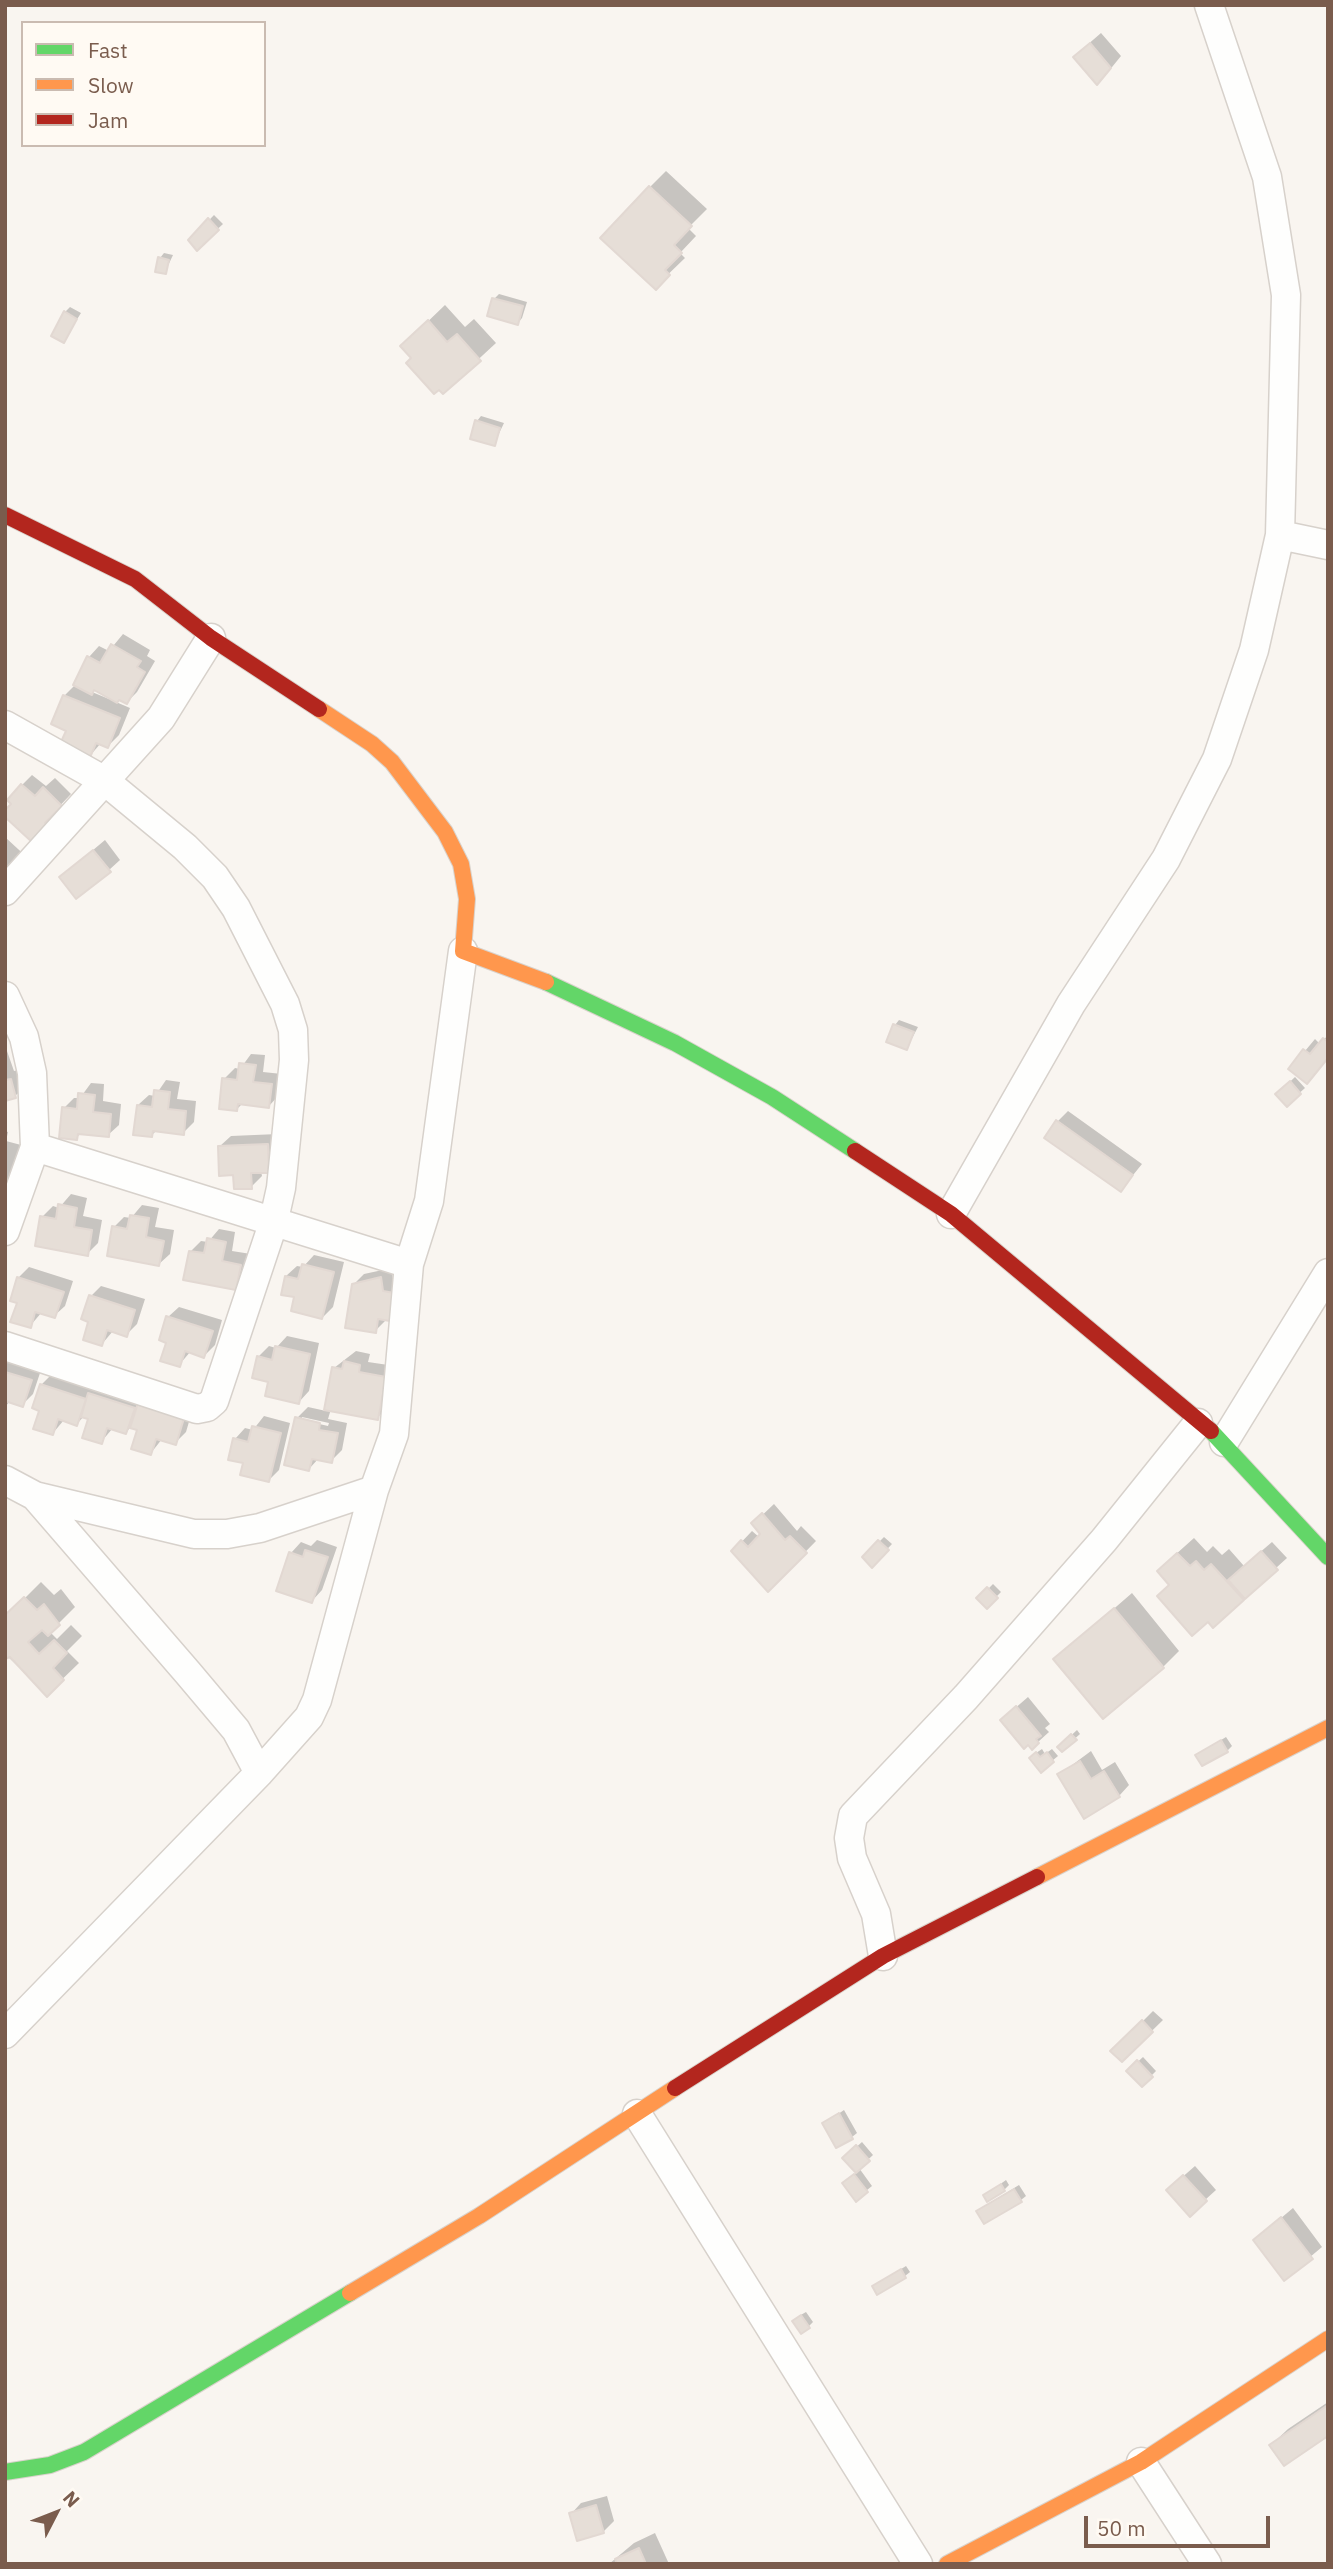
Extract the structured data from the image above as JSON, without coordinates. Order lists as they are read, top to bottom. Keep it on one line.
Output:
{"legend":["Fast","Slow","Jam"],"scale_bar":"50 m","north":"top right"}
